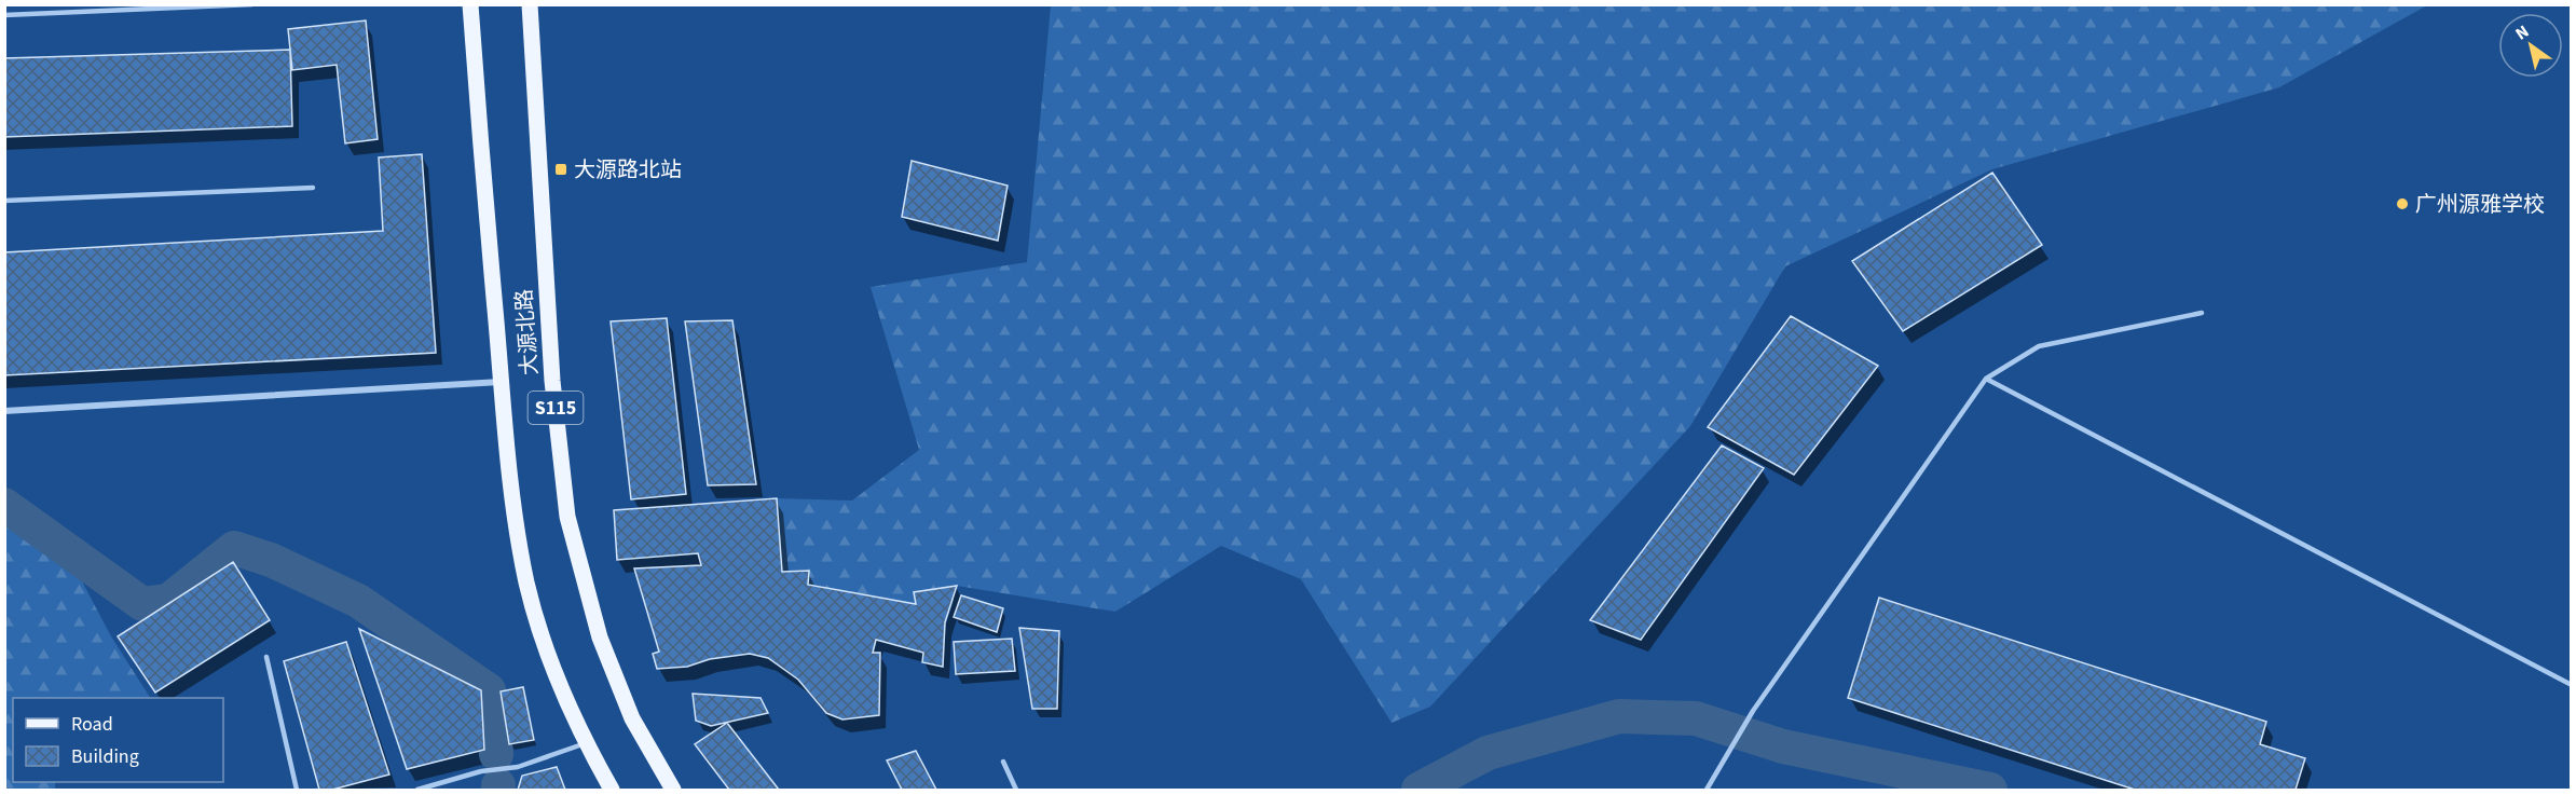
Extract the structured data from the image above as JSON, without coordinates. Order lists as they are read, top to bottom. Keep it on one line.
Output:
{"streets":{"main road":["大源北路","S115"]},"places":{"transit":["大源路北站"],"other":["广州源雅学校"]},"legend":["Road","Building"],"north":"top left"}
